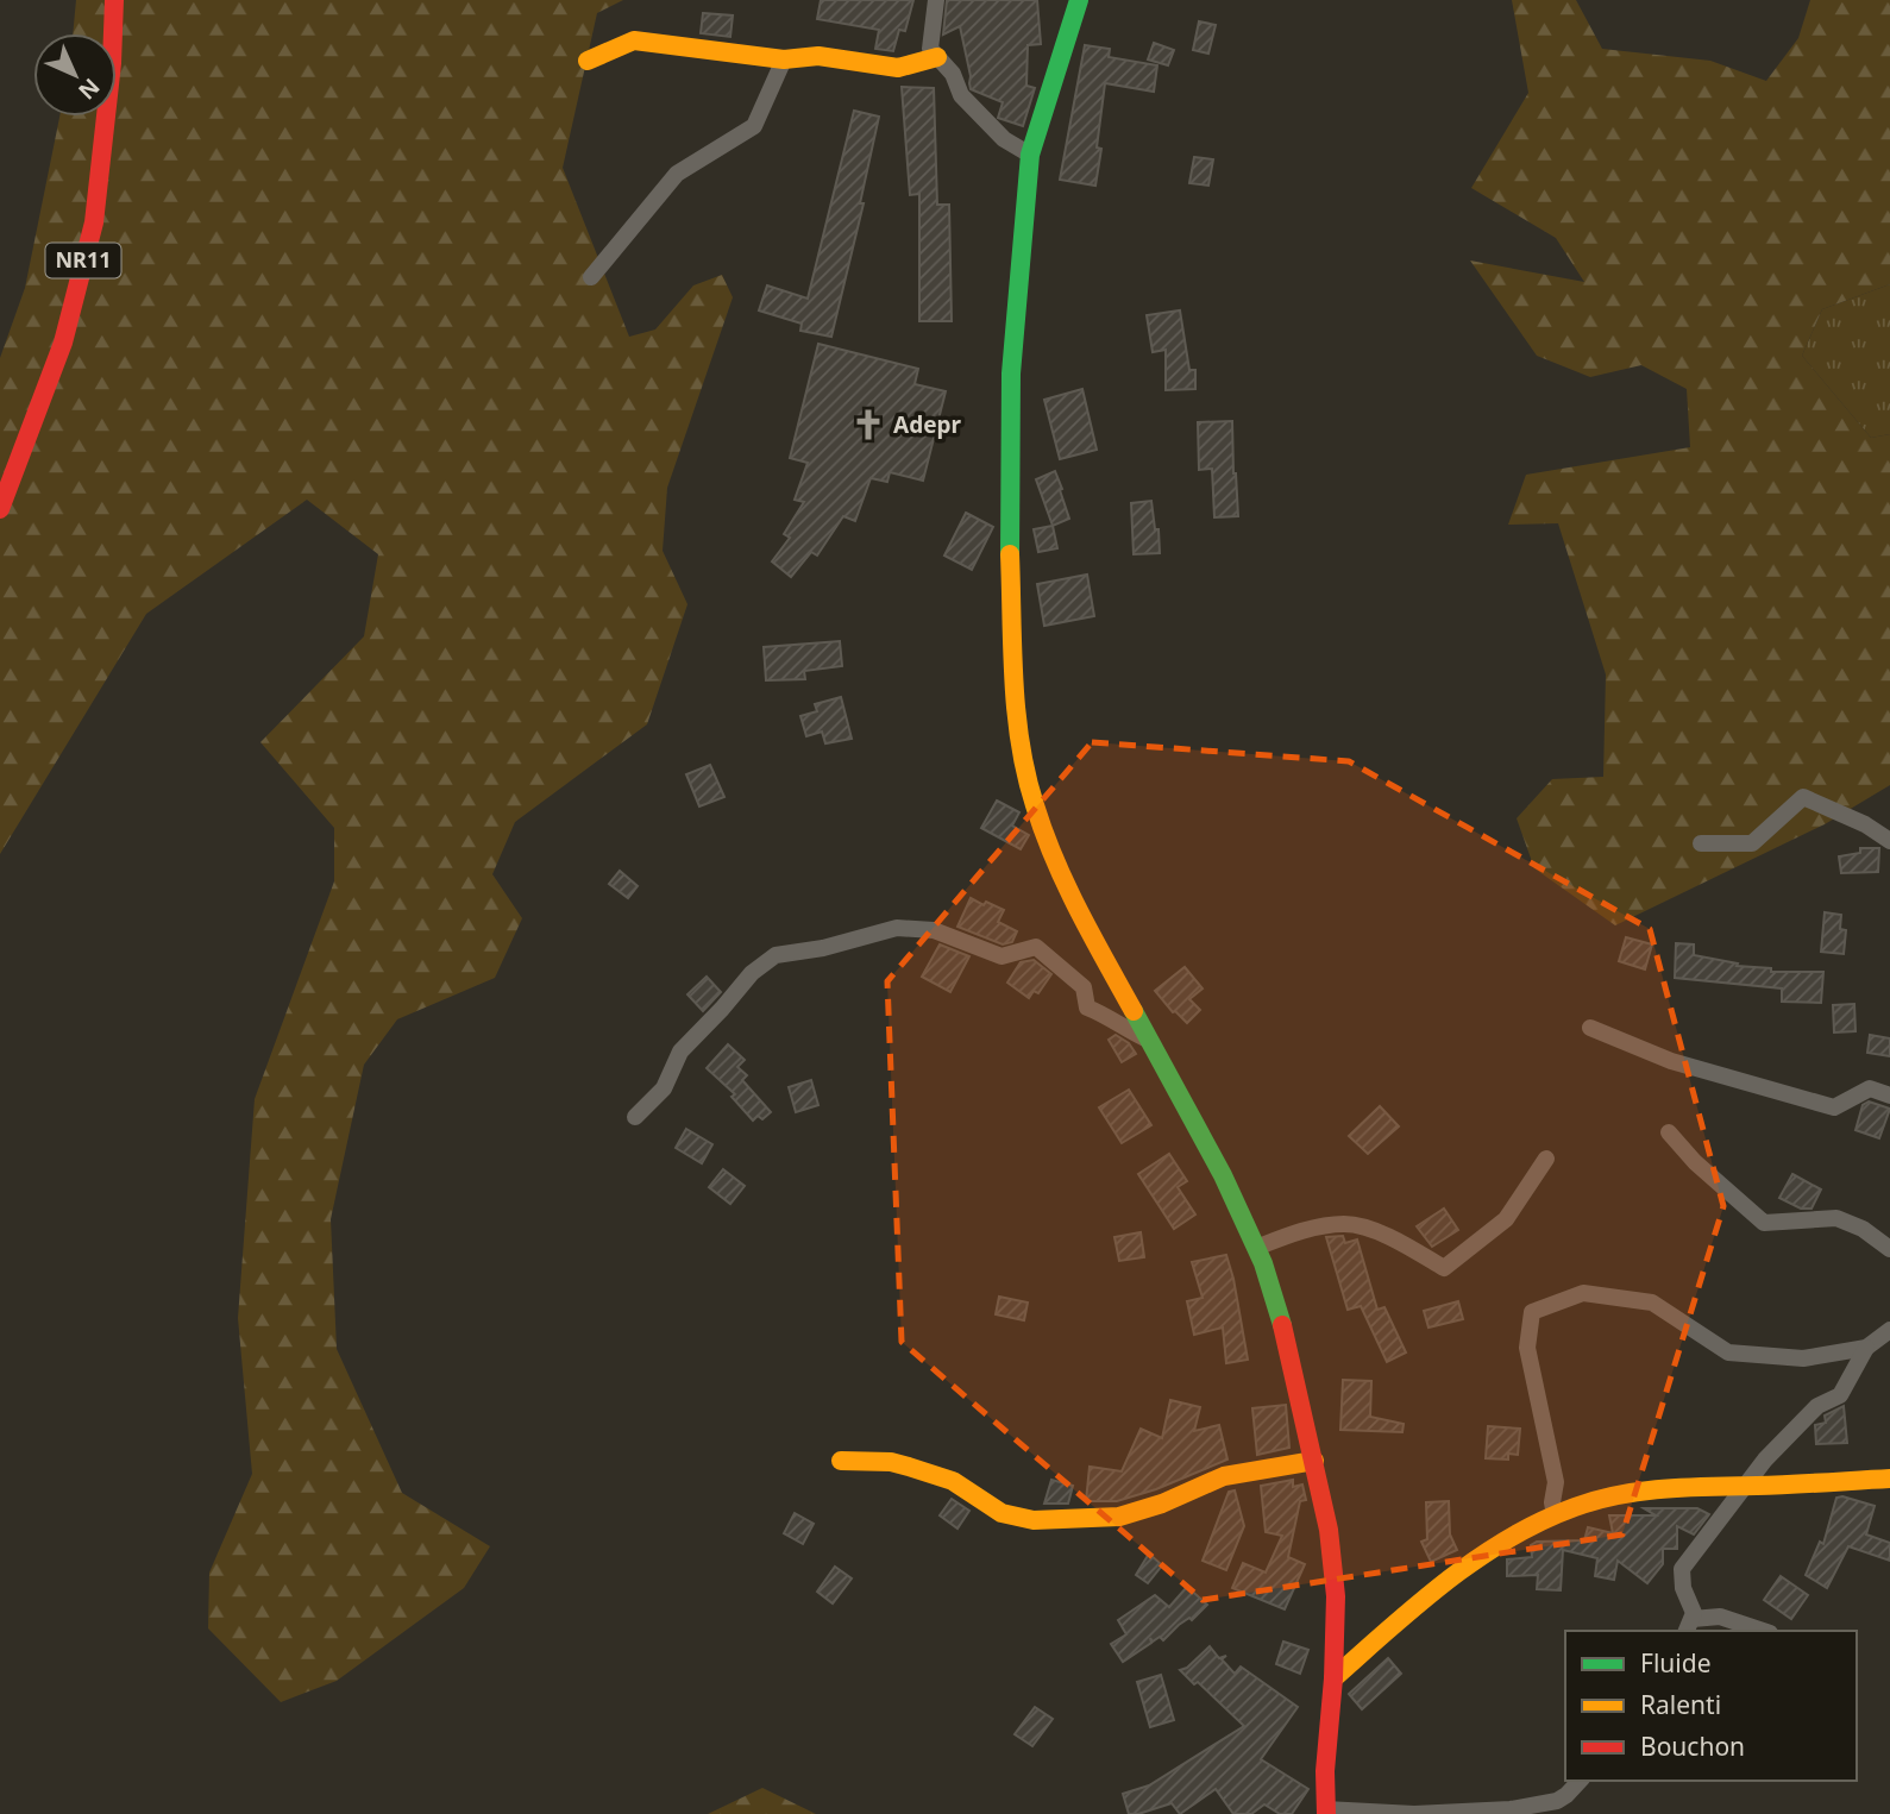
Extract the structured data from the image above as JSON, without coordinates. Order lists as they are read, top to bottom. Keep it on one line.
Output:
{"streets":{"main road":["NR11"]},"places":{"church":["Adepr"]},"legend":["Fluide","Ralenti","Bouchon"],"north":"bottom right"}
